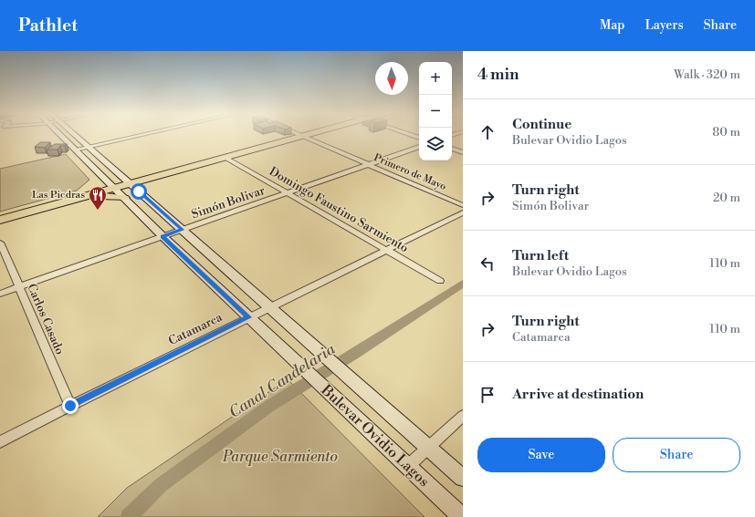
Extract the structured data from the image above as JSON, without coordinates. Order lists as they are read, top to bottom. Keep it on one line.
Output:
{"streets":{"main road":["Bulevar Ovidio Lagos"],"street":["Primero de Mayo","Simón Bolivar","Domingo Faustino Sarmiento","Carlos Casado","Catamarca"]},"crossings":[["Primero de Mayo","Simón Bolivar"],["Simón Bolivar","Domingo Faustino Sarmiento"],["Simón Bolivar","Carlos Casado"],["Simón Bolivar","Bulevar Ovidio Lagos"],["Domingo Faustino Sarmiento","Catamarca"],["Carlos Casado","Catamarca"],["Catamarca","Bulevar Ovidio Lagos"]],"water":["Canal Candelaria"],"parks":["Parque Sarmiento"],"places":{"restaurant":["Las Piedras"]},"north":"bottom","page":{"header":"Pathlet","nav":["Map","Layers","Share"],"heading":["4 min","Walk · 320 m"],"map_buttons":["+","−"],"list":[["Continue","Bulevar Ovidio Lagos","80 m"],["Turn right","Simón Bolivar","20 m"],["Turn left","Bulevar Ovidio Lagos","110 m"],["Turn right","Catamarca","110 m"],"Arrive at destination"],"buttons":["Save","Share"]}}
